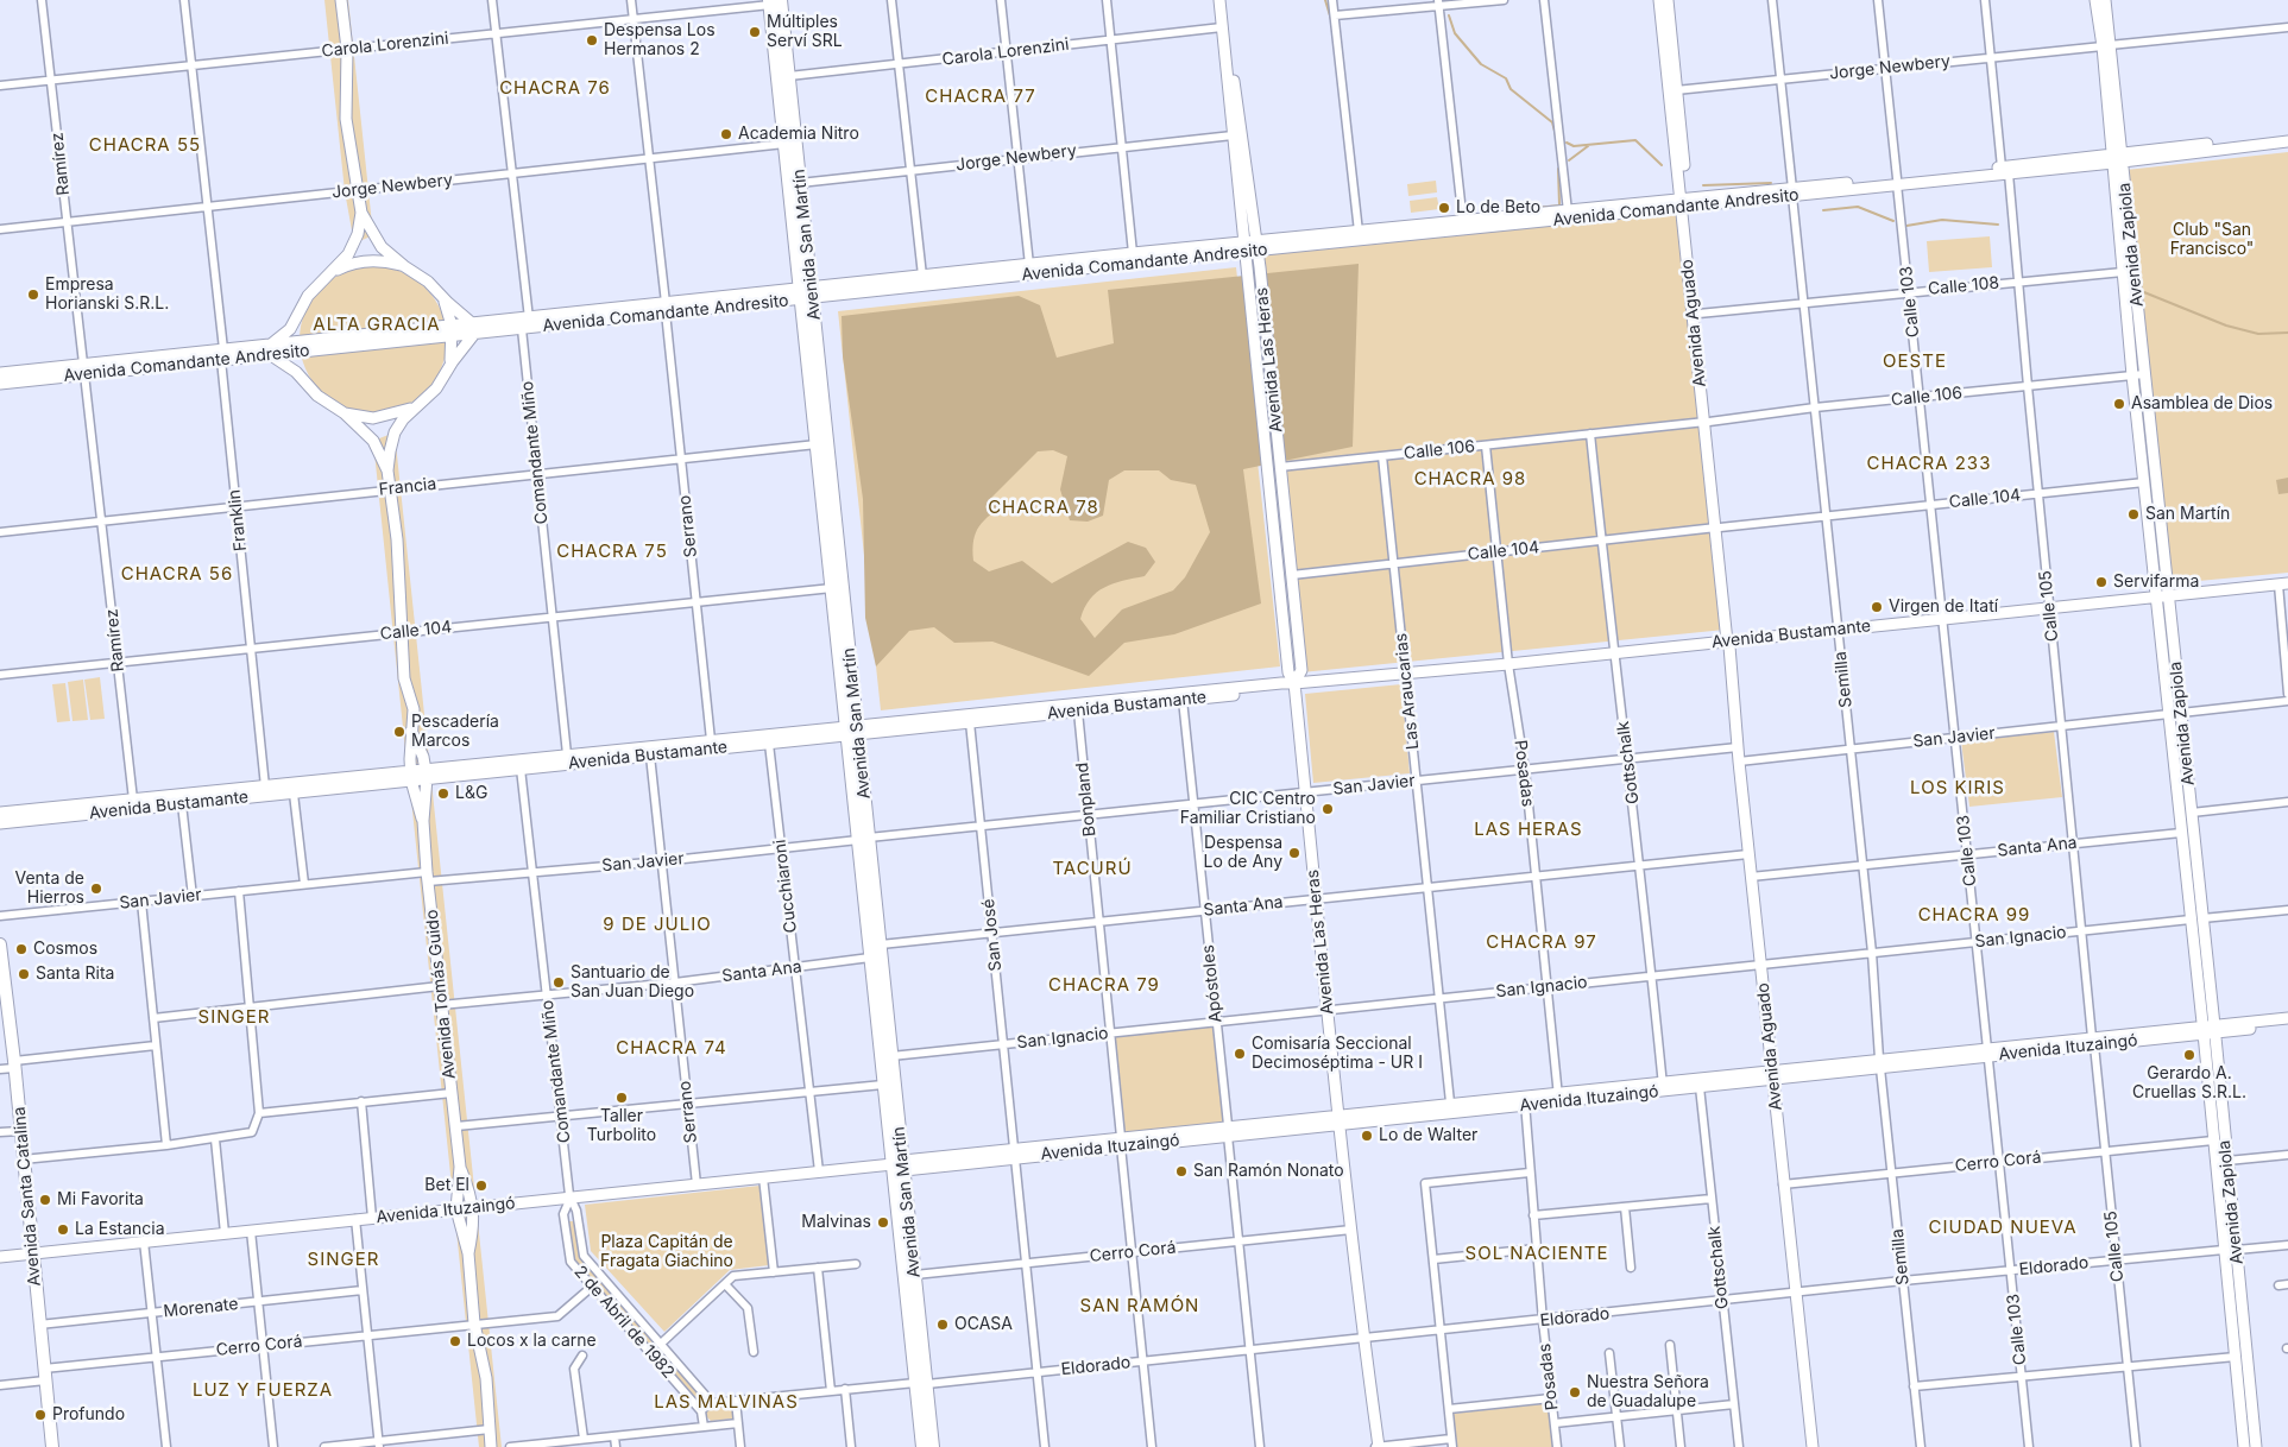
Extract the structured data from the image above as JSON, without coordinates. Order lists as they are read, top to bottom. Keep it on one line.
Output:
{"streets":{"main road":["Avenida Comandante Andresito","Avenida San Martín","Avenida Zapiola","Avenida Aguado","Avenida Las Heras","Avenida Bustamante","Avenida Tomás Guido","Avenida Ituzaingó","Avenida Santa Catalina"],"street":["Carola Lorenzini","Jorge Newbery","Ramírez","Calle 108","Calle 103","Calle 106","Comandante Miño","Francia","Calle 104","Franklin","Serrano","Calle 105","Semilla","Las Araucarias","San Javier","Gottschalk","Posadas","Bonpland","Santa Ana","Cucchiaroni","San José","San Ignacio","Apóstoles","Cerro Corá","Eldorado","Morenate","2 de Abril de 1982"]},"crossings":[["Carola Lorenzini","Ramírez"],["Carola Lorenzini","Avenida San Martín"],["Carola Lorenzini","Avenida Las Heras"],["Carola Lorenzini","Franklin"],["Carola Lorenzini","Serrano"],["Jorge Newbery","Ramírez"],["Jorge Newbery","Avenida San Martín"],["Jorge Newbery","Avenida Zapiola"],["Jorge Newbery","Calle 103"],["Jorge Newbery","Avenida Aguado"],["Jorge Newbery","Avenida Las Heras"],["Jorge Newbery","Franklin"],["Jorge Newbery","Serrano"],["Jorge Newbery","Calle 105"],["Jorge Newbery","Semilla"],["Ramírez","Avenida Comandante Andresito"],["Ramírez","Francia"],["Ramírez","Calle 104"],["Ramírez","Avenida Bustamante"],["Avenida Comandante Andresito","Avenida San Martín"],["Avenida Comandante Andresito","Avenida Zapiola"],["Avenida Comandante Andresito","Calle 103"],["Avenida Comandante Andresito","Avenida Aguado"],["Avenida Comandante Andresito","Avenida Las Heras"],["Avenida Comandante Andresito","Comandante Miño"],["Avenida Comandante Andresito","Franklin"],["Avenida Comandante Andresito","Serrano"],["Avenida Comandante Andresito","Calle 105"],["Avenida Comandante Andresito","Semilla"],["Avenida Comandante Andresito","Avenida Tomás Guido"],["Avenida San Martín","Francia"],["Avenida San Martín","Calle 104"],["Avenida San Martín","Avenida Bustamante"],["Avenida San Martín","San Javier"],["Avenida San Martín","Santa Ana"],["Avenida San Martín","San Ignacio"],["Avenida San Martín","Avenida Ituzaingó"],["Avenida San Martín","Cerro Corá"],["Avenida San Martín","Eldorado"],["Avenida Zapiola","Calle 108"],["Avenida Zapiola","Calle 106"],["Avenida Zapiola","Calle 104"],["Avenida Zapiola","Avenida Bustamante"],["Avenida Zapiola","San Javier"],["Avenida Zapiola","Santa Ana"],["Avenida Zapiola","San Ignacio"],["Avenida Zapiola","Avenida Ituzaingó"],["Avenida Zapiola","Cerro Corá"],["Avenida Zapiola","Eldorado"],["Calle 108","Calle 103"],["Calle 108","Avenida Aguado"],["Calle 108","Calle 105"],["Calle 108","Semilla"],["Calle 103","Calle 106"],["Calle 103","Calle 104"],["Calle 103","Avenida Bustamante"],["Calle 103","San Javier"],["Calle 103","Santa Ana"],["Calle 103","San Ignacio"],["Calle 103","Avenida Ituzaingó"],["Calle 103","Cerro Corá"],["Calle 103","Eldorado"],["Avenida Aguado","Calle 106"],["Avenida Aguado","Calle 104"],["Avenida Aguado","Avenida Bustamante"],["Avenida Aguado","San Javier"],["Avenida Aguado","Santa Ana"],["Avenida Aguado","San Ignacio"],["Avenida Aguado","Avenida Ituzaingó"],["Avenida Aguado","Cerro Corá"],["Avenida Aguado","Eldorado"],["Avenida Las Heras","Calle 106"],["Avenida Las Heras","Calle 104"],["Avenida Las Heras","Avenida Bustamante"],["Avenida Las Heras","San Javier"],["Avenida Las Heras","Santa Ana"],["Avenida Las Heras","San Ignacio"],["Avenida Las Heras","Avenida Ituzaingó"],["Avenida Las Heras","Cerro Corá"],["Avenida Las Heras","Eldorado"],["Calle 106","Calle 105"],["Calle 106","Semilla"],["Calle 106","Las Araucarias"],["Calle 106","Gottschalk"],["Calle 106","Posadas"],["Comandante Miño","Francia"],["Comandante Miño","Calle 104"],["Comandante Miño","Avenida Bustamante"],["Comandante Miño","San Javier"],["Comandante Miño","Santa Ana"],["Comandante Miño","Avenida Ituzaingó"],["Comandante Miño","2 de Abril de 1982"],["Francia","Franklin"],["Francia","Serrano"],["Francia","Avenida Tomás Guido"],["Calle 104","Franklin"],["Calle 104","Serrano"],["Calle 104","Calle 105"],["Calle 104","Semilla"],["Calle 104","Las Araucarias"],["Calle 104","Gottschalk"],["Calle 104","Posadas"],["Calle 104","Avenida Tomás Guido"],["Franklin","Avenida Bustamante"],["Serrano","Avenida Bustamante"],["Serrano","San Javier"],["Serrano","Santa Ana"],["Serrano","Avenida Ituzaingó"],["Calle 105","Avenida Bustamante"],["Calle 105","San Javier"],["Calle 105","Santa Ana"],["Calle 105","San Ignacio"],["Calle 105","Avenida Ituzaingó"],["Calle 105","Cerro Corá"],["Calle 105","Eldorado"],["Avenida Bustamante","Semilla"],["Avenida Bustamante","Las Araucarias"],["Avenida Bustamante","Gottschalk"],["Avenida Bustamante","Posadas"],["Avenida Bustamante","Bonpland"],["Avenida Bustamante","Cucchiaroni"],["Avenida Bustamante","San José"],["Avenida Bustamante","Apóstoles"],["Avenida Bustamante","Avenida Tomás Guido"],["Semilla","San Javier"],["Semilla","Santa Ana"],["Semilla","San Ignacio"],["Semilla","Avenida Ituzaingó"],["Semilla","Cerro Corá"],["Semilla","Eldorado"],["Las Araucarias","San Javier"],["Las Araucarias","Santa Ana"],["Las Araucarias","San Ignacio"],["Las Araucarias","Avenida Ituzaingó"],["San Javier","Gottschalk"],["San Javier","Posadas"],["San Javier","Bonpland"],["San Javier","Cucchiaroni"],["San Javier","San José"],["San Javier","Apóstoles"],["San Javier","Avenida Tomás Guido"],["Gottschalk","Santa Ana"],["Gottschalk","San Ignacio"],["Gottschalk","Avenida Ituzaingó"],["Gottschalk","Eldorado"],["Posadas","Santa Ana"],["Posadas","San Ignacio"],["Posadas","Avenida Ituzaingó"],["Posadas","Eldorado"],["Bonpland","Santa Ana"],["Bonpland","San Ignacio"],["Bonpland","Avenida Ituzaingó"],["Bonpland","Cerro Corá"],["Bonpland","Eldorado"],["Santa Ana","Cucchiaroni"],["Santa Ana","San José"],["Santa Ana","Apóstoles"],["Santa Ana","Avenida Tomás Guido"],["Cucchiaroni","Avenida Ituzaingó"],["San José","San Ignacio"],["San José","Avenida Ituzaingó"],["San José","Cerro Corá"],["San José","Eldorado"],["San Ignacio","Apóstoles"],["Apóstoles","Avenida Ituzaingó"],["Apóstoles","Cerro Corá"],["Apóstoles","Eldorado"],["Avenida Tomás Guido","Avenida Ituzaingó"],["Avenida Tomás Guido","Cerro Corá"],["Avenida Ituzaingó","Avenida Santa Catalina"],["Avenida Ituzaingó","2 de Abril de 1982"],["Cerro Corá","Avenida Santa Catalina"],["Cerro Corá","2 de Abril de 1982"],["Avenida Santa Catalina","Morenate"],["Eldorado","2 de Abril de 1982"]],"districts":["CHACRA 76","CHACRA 77","CHACRA 55","ALTA GRACIA","OESTE","CHACRA 233","CHACRA 98","CHACRA 78","CHACRA 75","CHACRA 56","LOS KIRIS","LAS HERAS","TACURÚ","CHACRA 99","9 DE JULIO","CHACRA 97","CHACRA 79","SINGER","CHACRA 74","CIUDAD NUEVA","SOL NACIENTE","SINGER","SAN RAMÓN","LUZ Y FUERZA","LAS MALVINAS"],"parks":["Club \"San Francisco\"","Plaza Capitán de Fragata Giachino"],"places":["Múltiples Serví SRL","Despensa Los Hermanos 2","Academia Nitro","Lo de Beto","Empresa Horianski S.R.L.","Asamblea de Dios","San Martín","Servifarma","Virgen de Itatí","Pescadería Marcos","L&G","CIC Centro Familiar Cristiano","Despensa Lo de Any","Venta de Hierros","Cosmos","Santa Rita","Santuario de San Juan Diego","Comisaría Seccional Decimoséptima - UR I","Gerardo A. Cruellas S.R.L.","Taller Turbolito","Lo de Walter","San Ramón Nonato","Bet El","Mi Favorita","Malvinas","La Estancia","OCASA","Locos x la carne","Nuestra Señora de Guadalupe","Profundo"]}
